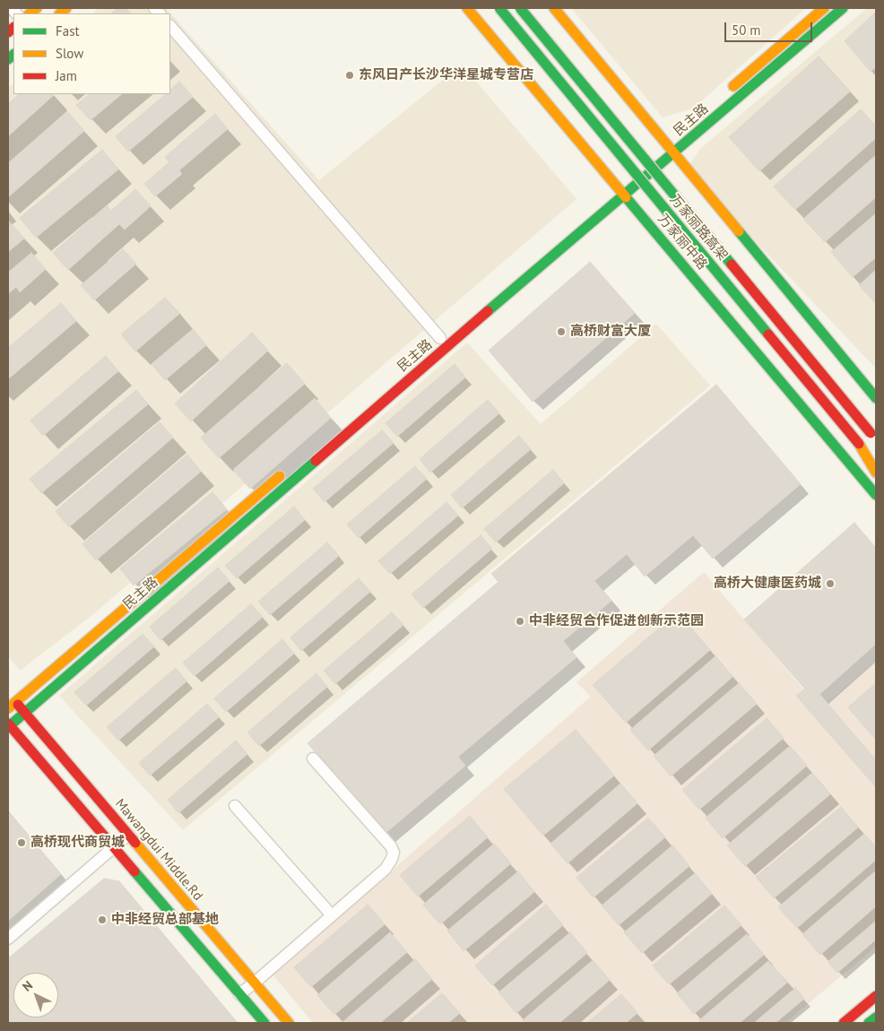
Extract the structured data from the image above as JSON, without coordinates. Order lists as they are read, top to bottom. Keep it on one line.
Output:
{"streets":{"main road":["民主路","万家丽路高架","万家丽中路","Mawangdui Middle.Rd"]},"crossings":[["民主路","万家丽中路"],["民主路","Mawangdui Middle.Rd"]],"places":["东风日产长沙华洋星城专营店","高桥财富大厦","高桥大健康医药城","中非经贸合作促进创新示范园","高桥现代商贸城","中非经贸总部基地"],"legend":["Fast","Slow","Jam"],"scale_bar":"50 m","north":"top left"}
